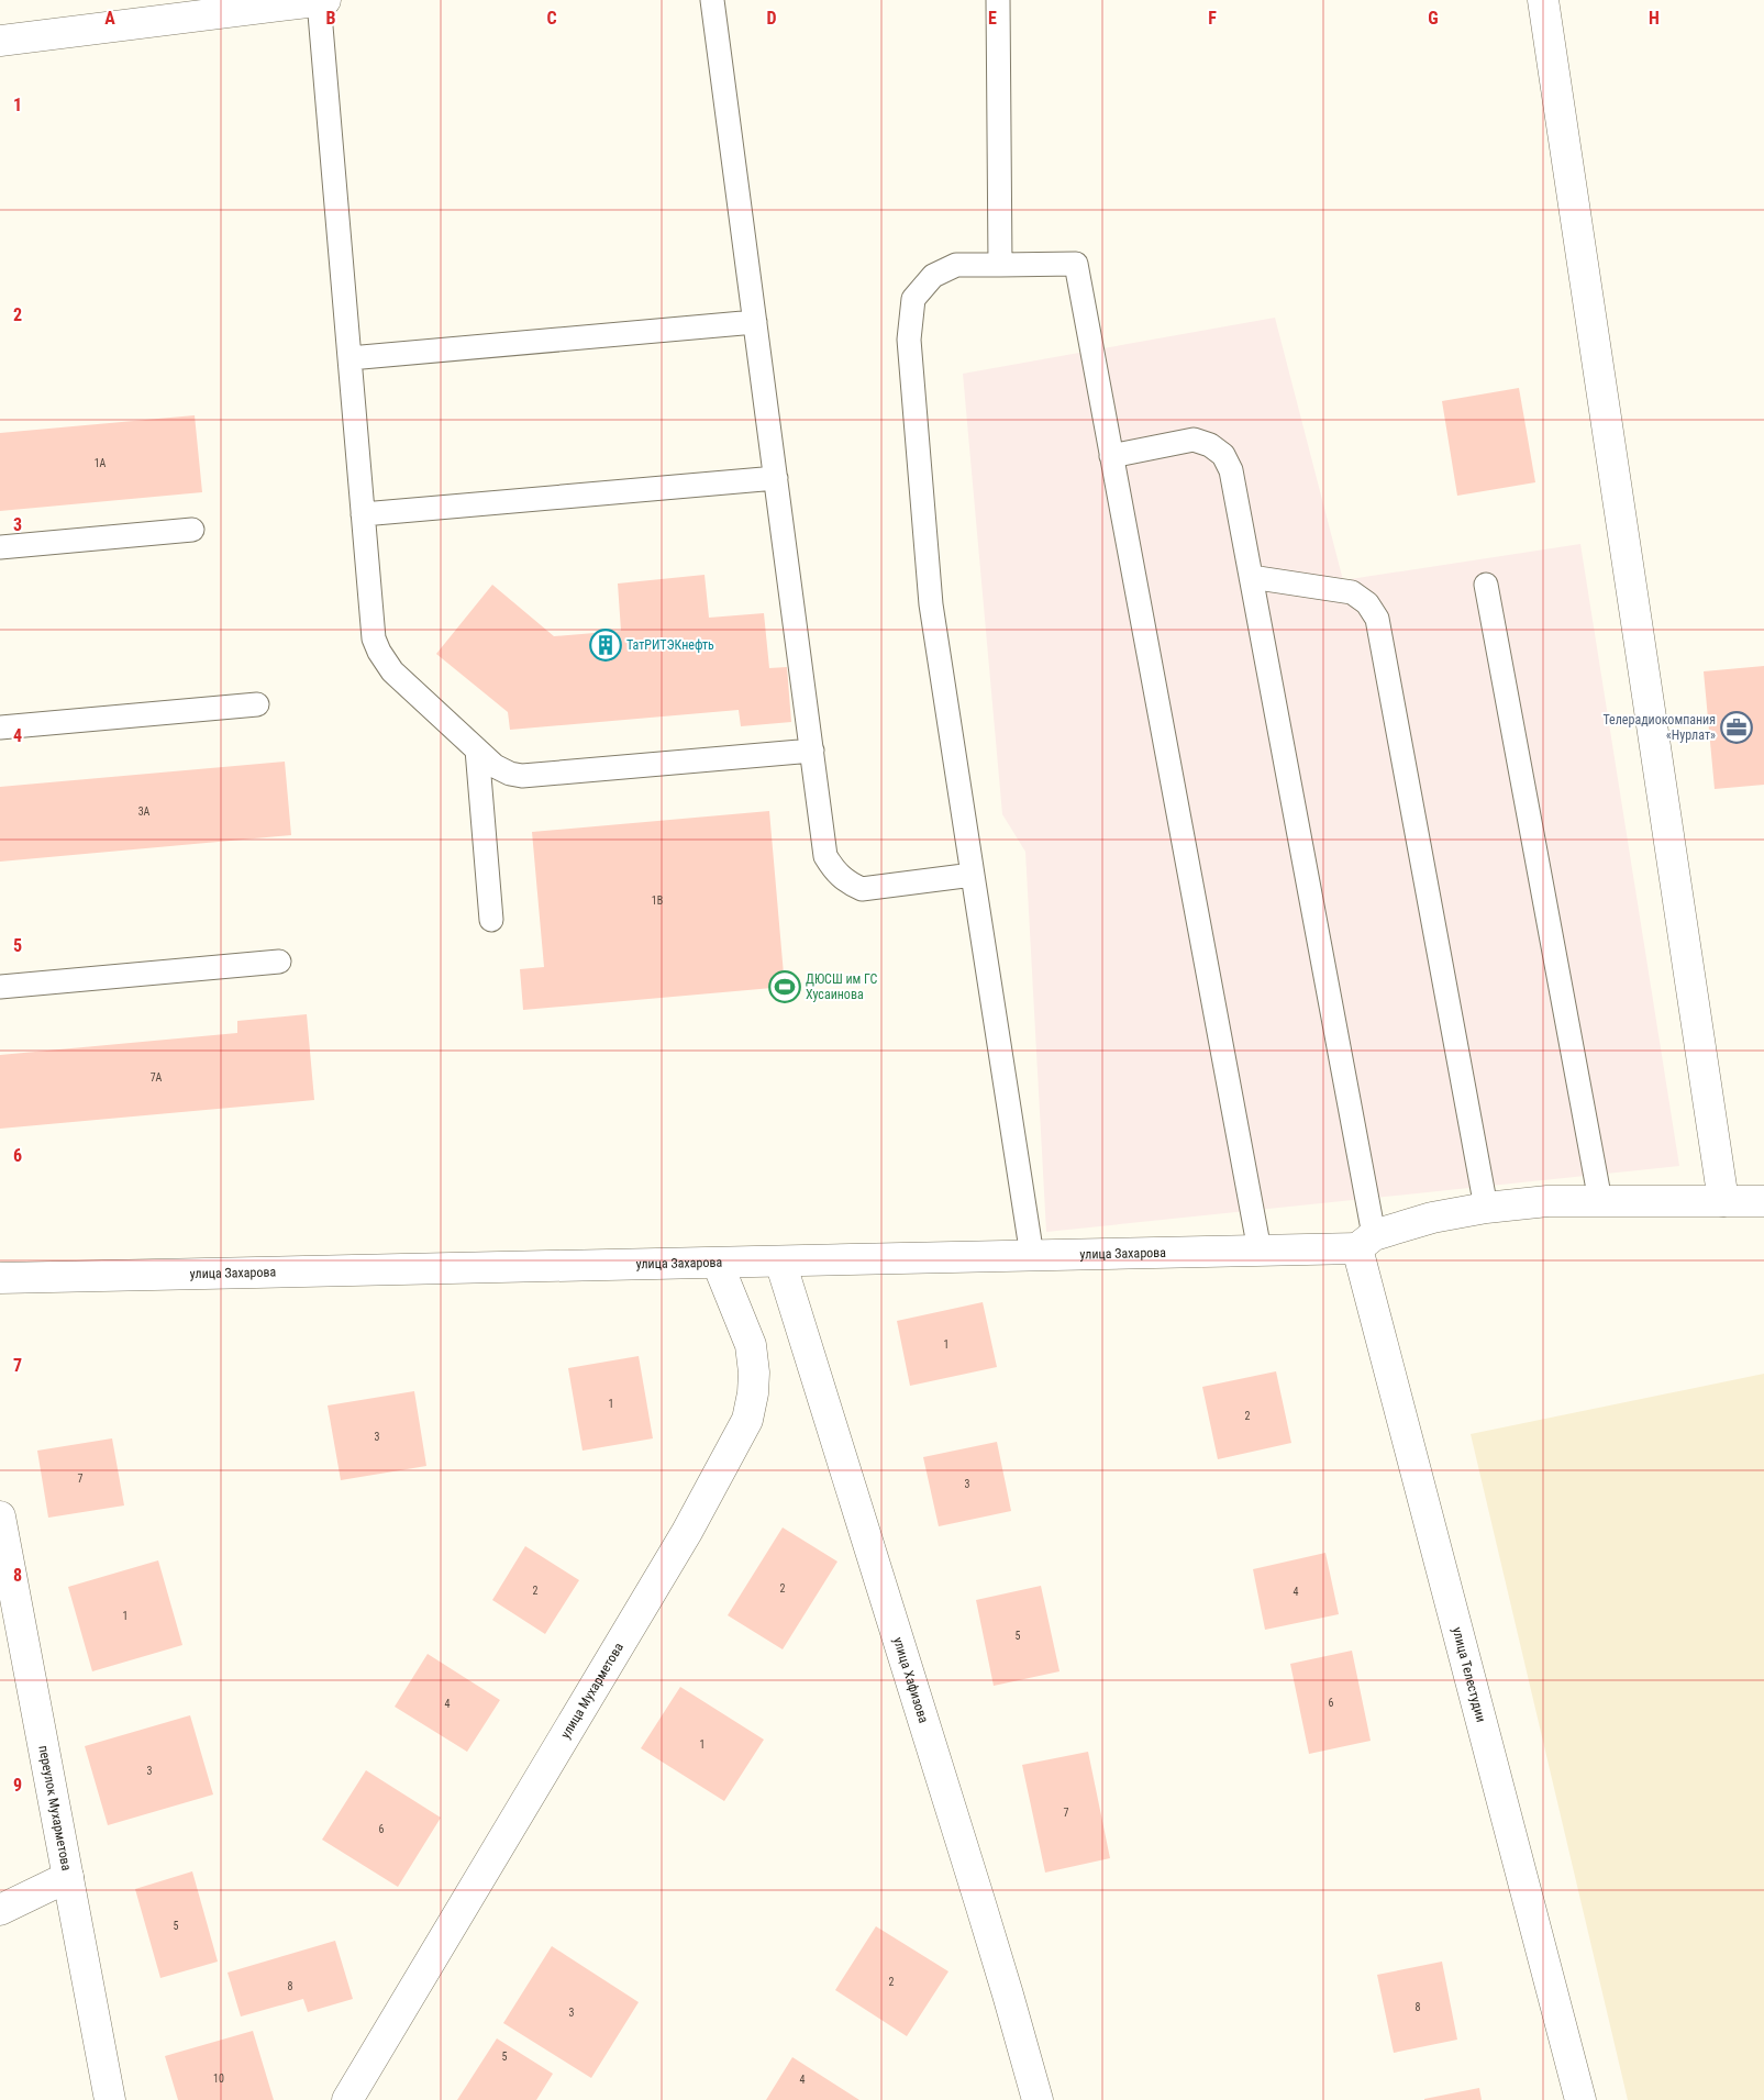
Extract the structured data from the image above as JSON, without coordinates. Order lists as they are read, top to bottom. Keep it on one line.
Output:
{"streets":{"street":["улица Захарова","улица Телестудии","улица Хафизова","улица Мухарметова","переулок Мухарметова"]},"crossings":[["улица Захарова","улица Телестудии"],["улица Захарова","улица Хафизова"],["улица Захарова","улица Мухарметова"]],"places":{"building":["ТатРИТЭКнефть"],"office":["Телерадиокомпания «Нурлат»"],"sports":["ДЮСШ им ГС Хусаинова"]},"house_numbers":["1А","3А","1В","7А","1","1","2","3","7","3","2","2","4","1","5","6","4","1","3","7","6","5","2","8","8","3","5","10","4"],"grid":{"columns":["A","B","C","D","E","F","G","H"],"rows":["1","2","3","4","5","6","7","8","9"]}}
